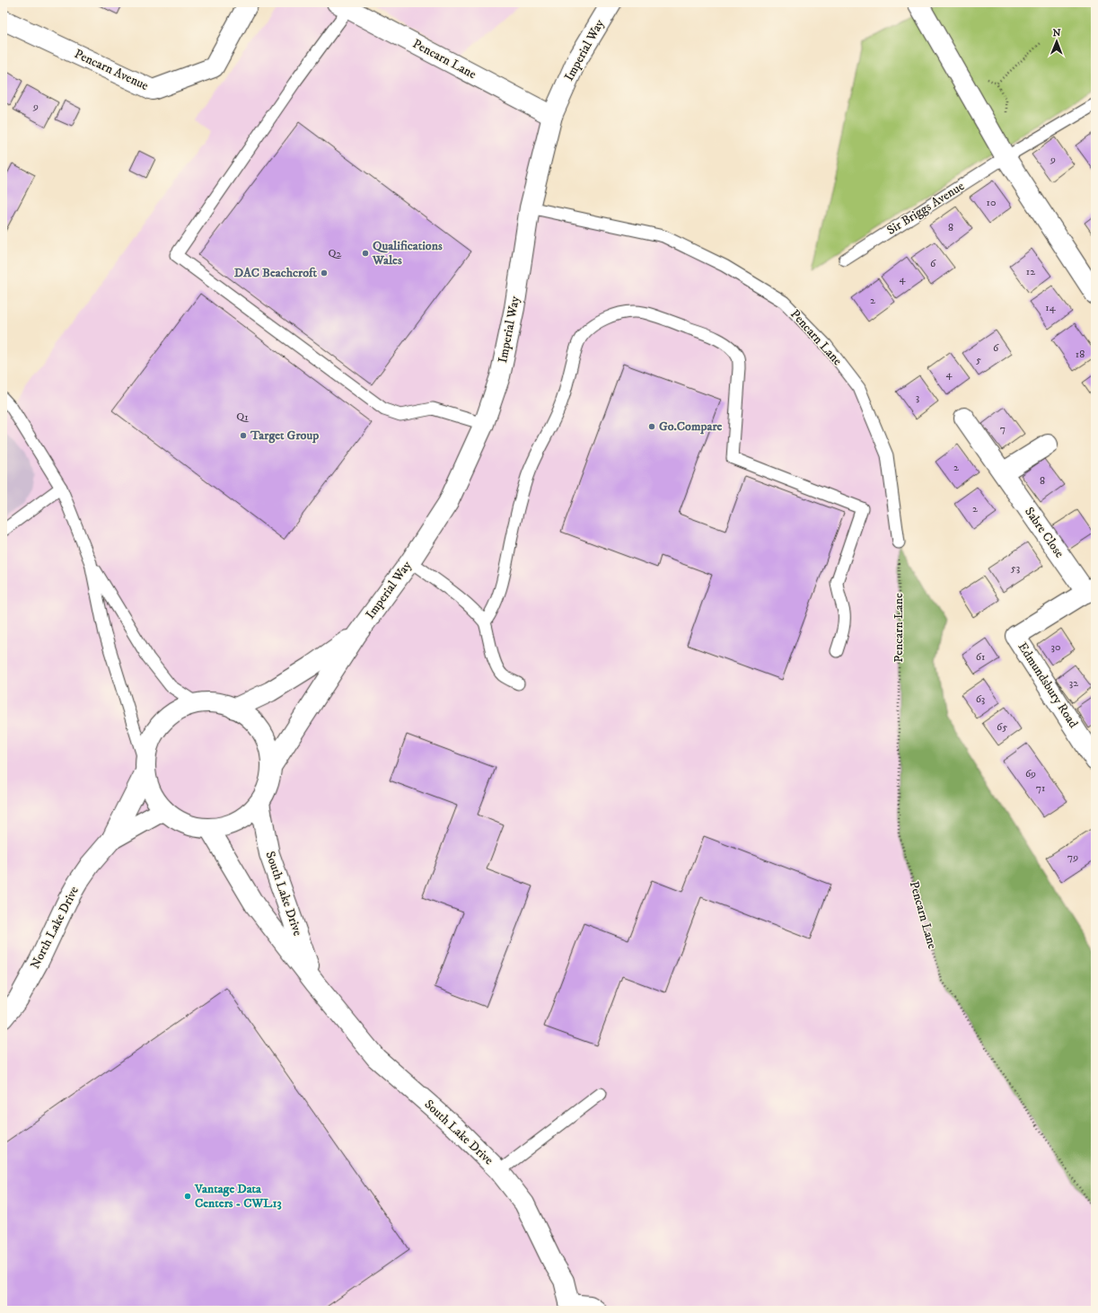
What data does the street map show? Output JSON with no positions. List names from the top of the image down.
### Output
{
  "streets": {
    "street": [
      "Imperial Way",
      "Pencarn Lane",
      "Pencarn Avenue",
      "Sabre Close",
      "Edmundsbury Road",
      "South Lake Drive",
      "North Lake Drive"
    ],
    "lane": ["Sir Briggs Avenue"]
  },
  "crossings": [
    ["Imperial Way", "Pencarn Lane"],
    ["Imperial Way", "South Lake Drive"],
    ["Imperial Way", "North Lake Drive"],
    ["Sabre Close", "Edmundsbury Road"],
    ["South Lake Drive", "North Lake Drive"]
  ],
  "places": [
    "Qualifications Wales",
    "DAC Beachcroft",
    "Go.Compare",
    "Target Group",
    "Vantage Data Centers - CWL13"
  ],
  "house_numbers": [
    "9",
    "9",
    "10",
    "8",
    "Q2",
    "6",
    "12",
    "4",
    "2",
    "14",
    "6",
    "18",
    "5",
    "4",
    "3",
    "Q1",
    "7",
    "2",
    "8",
    "2",
    "53",
    "30",
    "61",
    "32",
    "63",
    "65",
    "69",
    "71",
    "79"
  ],
  "north": "top"
}
